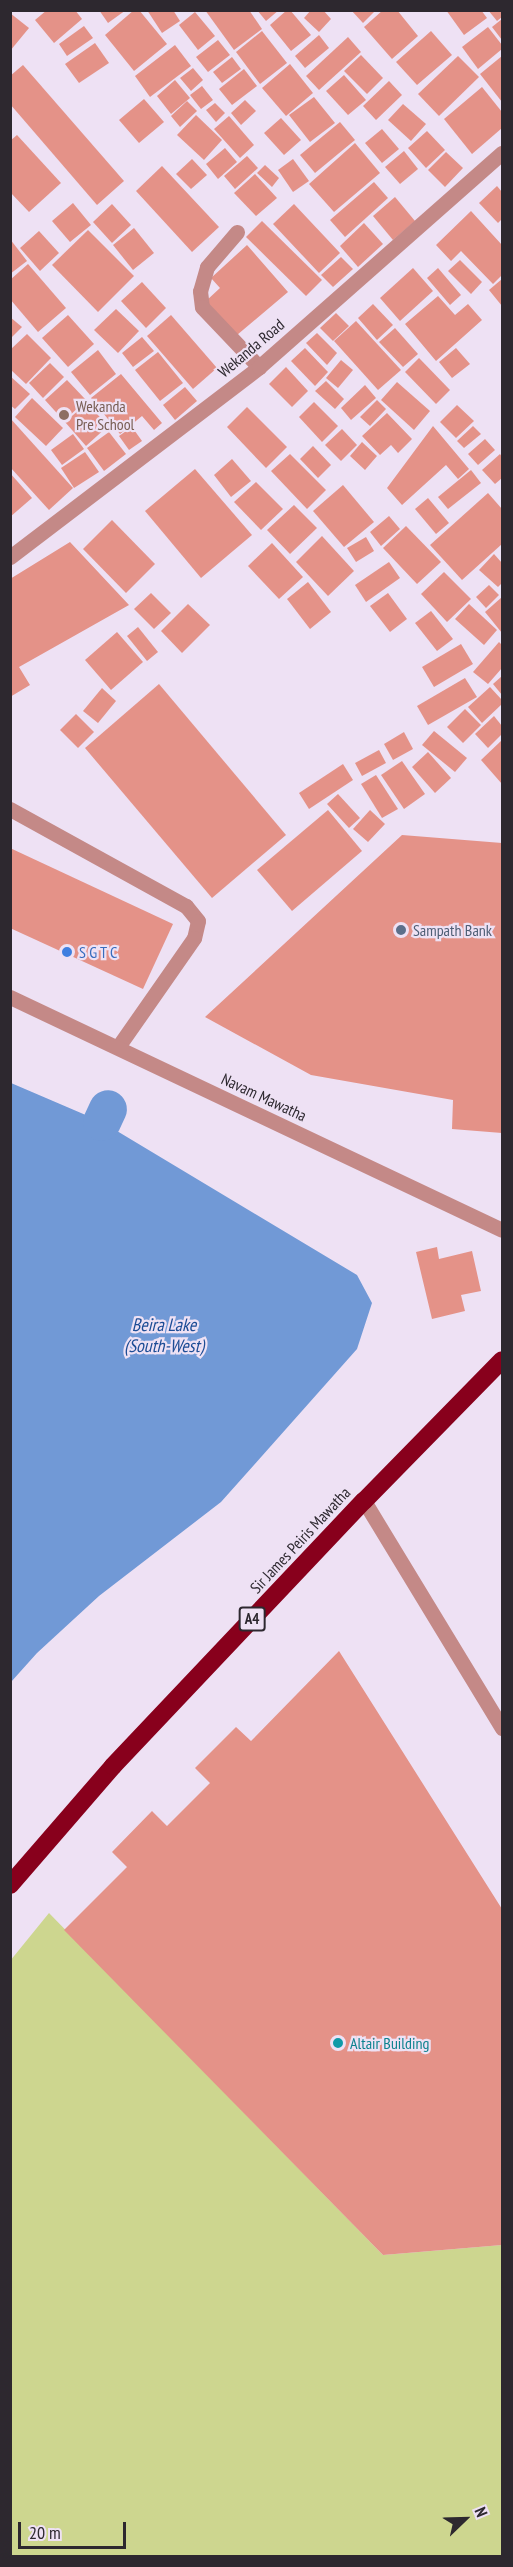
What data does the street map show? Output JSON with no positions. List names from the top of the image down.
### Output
{
  "streets": {
    "highway": ["Sir James Peiris Mawatha", "A4"],
    "street": ["Wekanda Road", "Navam Mawatha"]
  },
  "water": ["Beira Lake (South-West)"],
  "places": [
    "Wekanda Pre School",
    "Sampath Bank",
    "S G T C",
    "Altair Building"
  ],
  "scale_bar": "20 m",
  "north": "top right"
}
